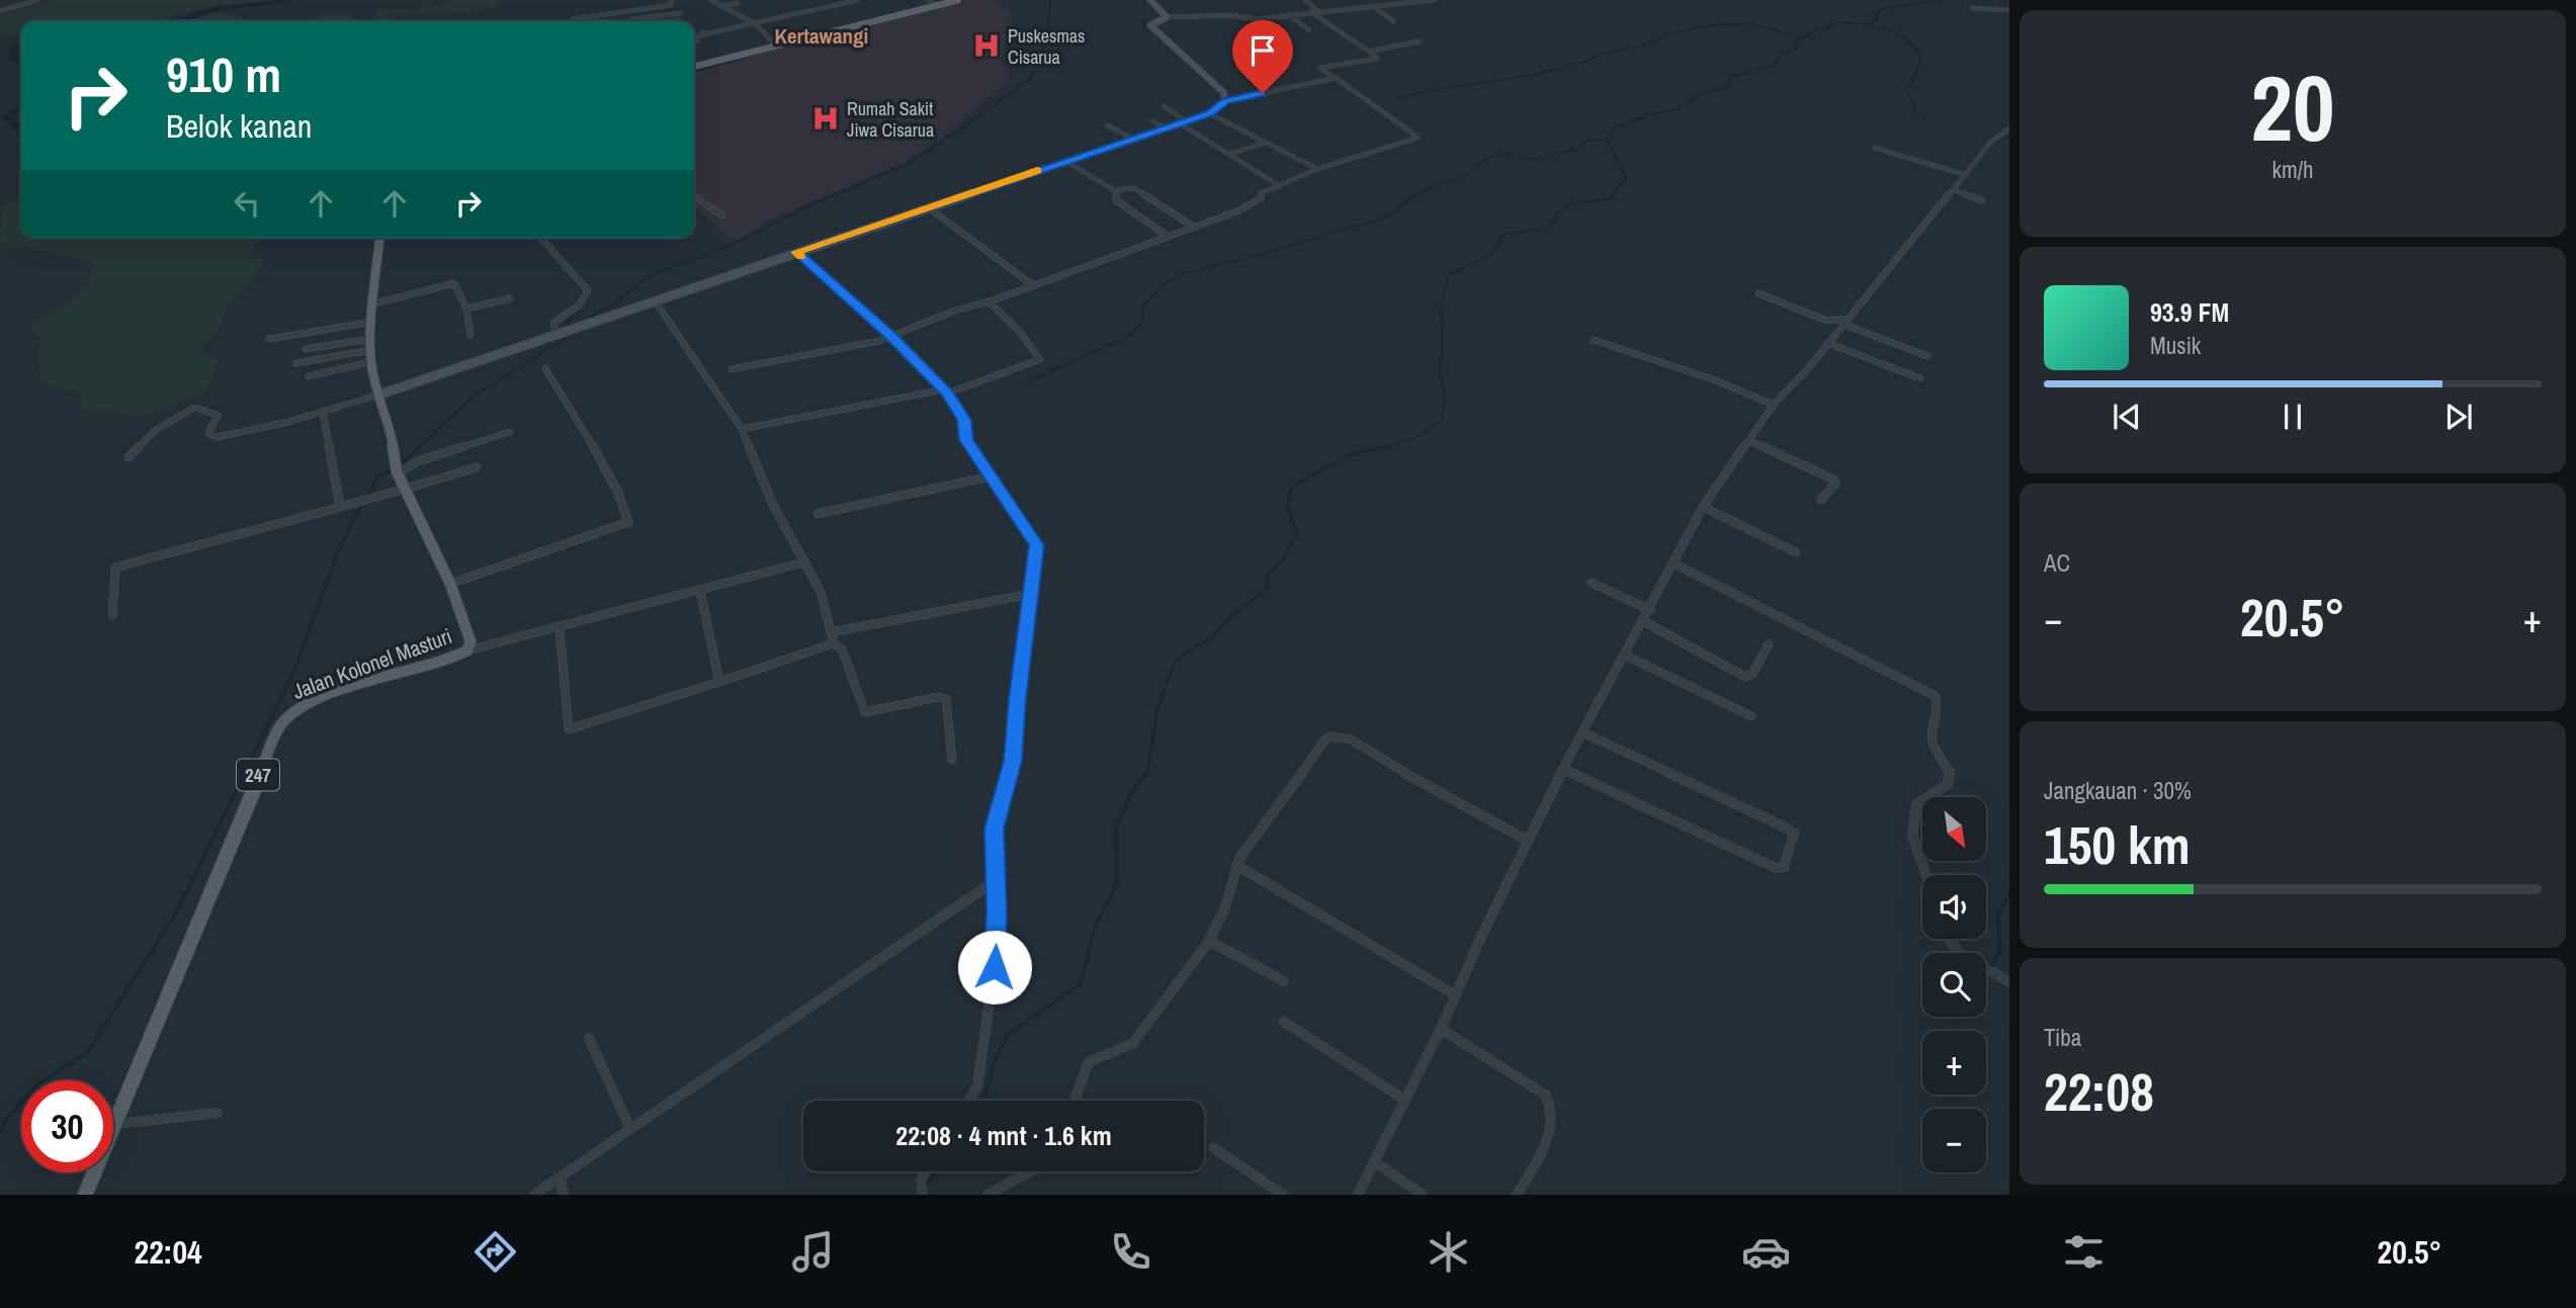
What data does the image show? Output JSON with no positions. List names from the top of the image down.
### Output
{
  "streets": {
    "main road": ["Jalan Kolonel Masturi", "247"]
  },
  "districts": ["Kertawangi"],
  "places": {
    "hospital": ["Puskesmas Cisarua", "Rumah Sakit Jiwa Cisarua"]
  },
  "north": "bottom right",
  "page": {
    "tile": [
      ["20", "km/h"],
      "AC",
      ["Jangkauan · 30%", "150 km"],
      ["Tiba", "22:08"]
    ],
    "turn": ["910 m", "Belok kanan"],
    "song": ["93.9 FM", "Musik"],
    "heat": ["−", "20.5°", "+"],
    "map_buttons": ["+", "−"],
    "limit": "30",
    "trip": "22:08 · 4 mnt · 1.6 km",
    "tabs": ["22:04", "20.5°"]
  }
}
